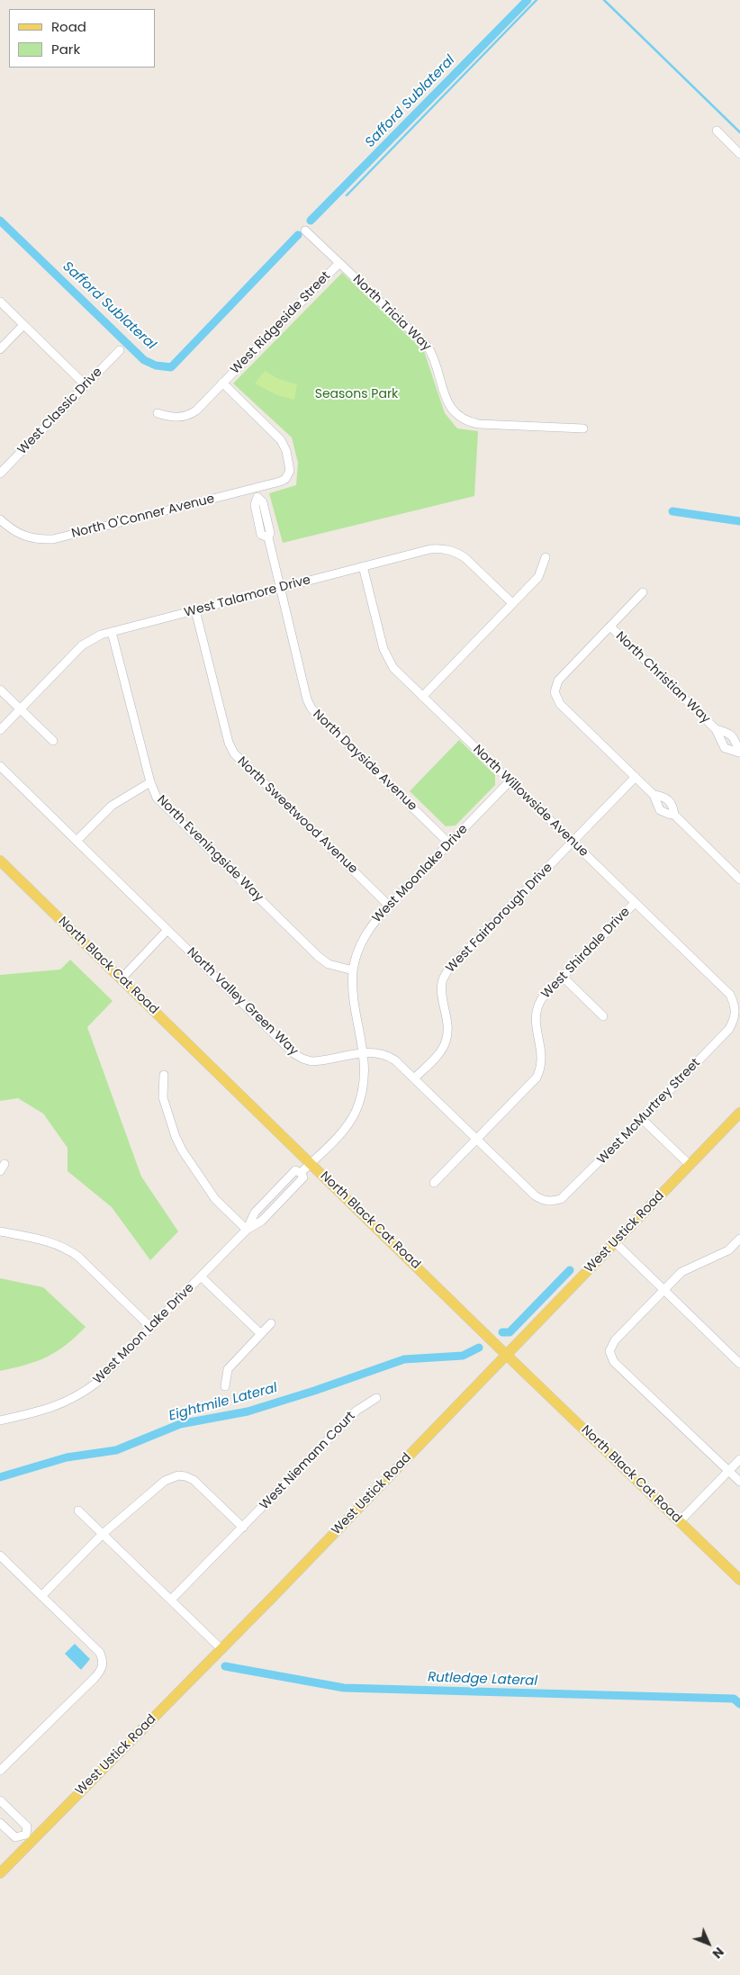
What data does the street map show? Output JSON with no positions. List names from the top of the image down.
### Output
{
  "streets": {
    "main road": ["North Black Cat Road", "West Ustick Road"],
    "street": [
      "North Tricia Way",
      "West Ridgeside Street",
      "West Classic Drive",
      "North O'Conner Avenue",
      "West Talamore Drive",
      "North Christian Way",
      "North Dayside Avenue",
      "North Willowside Avenue",
      "North Sweetwood Avenue",
      "North Eveningside Way",
      "West Moonlake Drive",
      "West Fairborough Drive",
      "West Shirdale Drive",
      "North Valley Green Way",
      "West McMurtrey Street",
      "West Moon Lake Drive",
      "West Niemann Court"
    ]
  },
  "crossings": [
    ["North Tricia Way", "West Ridgeside Street"],
    ["West Ridgeside Street", "North O'Conner Avenue"],
    ["North O'Conner Avenue", "North Dayside Avenue"],
    ["West Talamore Drive", "North Dayside Avenue"],
    ["West Talamore Drive", "North Willowside Avenue"],
    ["West Talamore Drive", "North Sweetwood Avenue"],
    ["West Talamore Drive", "North Eveningside Way"],
    ["North Dayside Avenue", "West Moonlake Drive"],
    ["North Willowside Avenue", "West Moonlake Drive"],
    ["North Willowside Avenue", "West Fairborough Drive"],
    ["North Willowside Avenue", "West Shirdale Drive"],
    ["North Willowside Avenue", "West McMurtrey Street"],
    ["North Sweetwood Avenue", "West Moonlake Drive"],
    ["North Eveningside Way", "West Moonlake Drive"],
    ["West Moonlake Drive", "North Black Cat Road"],
    ["West Moonlake Drive", "North Valley Green Way"],
    ["West Moonlake Drive", "West Moon Lake Drive"],
    ["West Fairborough Drive", "North Valley Green Way"],
    ["West Shirdale Drive", "North Valley Green Way"],
    ["North Black Cat Road", "West Ustick Road"],
    ["North Valley Green Way", "West McMurtrey Street"]
  ],
  "water": ["Safford Sublateral", "Eightmile Lateral", "Rutledge Lateral"],
  "parks": ["Seasons Park"],
  "legend": ["Road", "Park"],
  "north": "bottom right"
}
